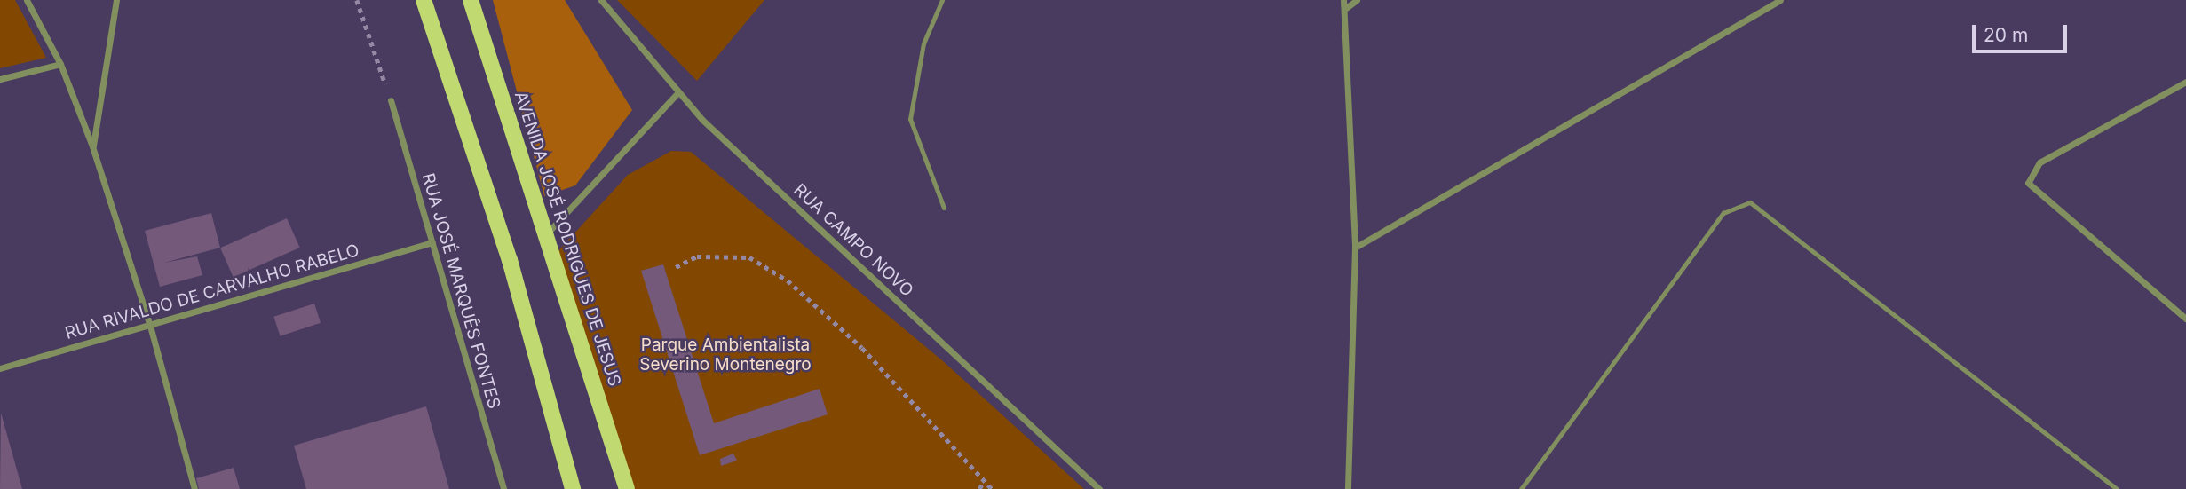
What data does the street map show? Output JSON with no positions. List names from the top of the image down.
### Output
{
  "streets": {
    "main road": ["AVENIDA JOSÉ RODRIGUES DE JESUS"],
    "street": ["RUA CAMPO NOVO", "RUA JOSÉ MARQUÊS FONTES", "RUA RIVALDO DE CARVALHO RABELO"]
  },
  "crossings": [
    ["RUA JOSÉ MARQUÊS FONTES", "RUA RIVALDO DE CARVALHO RABELO"]
  ],
  "parks": ["Parque Ambientalista Severino Montenegro"],
  "scale_bar": "20 m"
}
